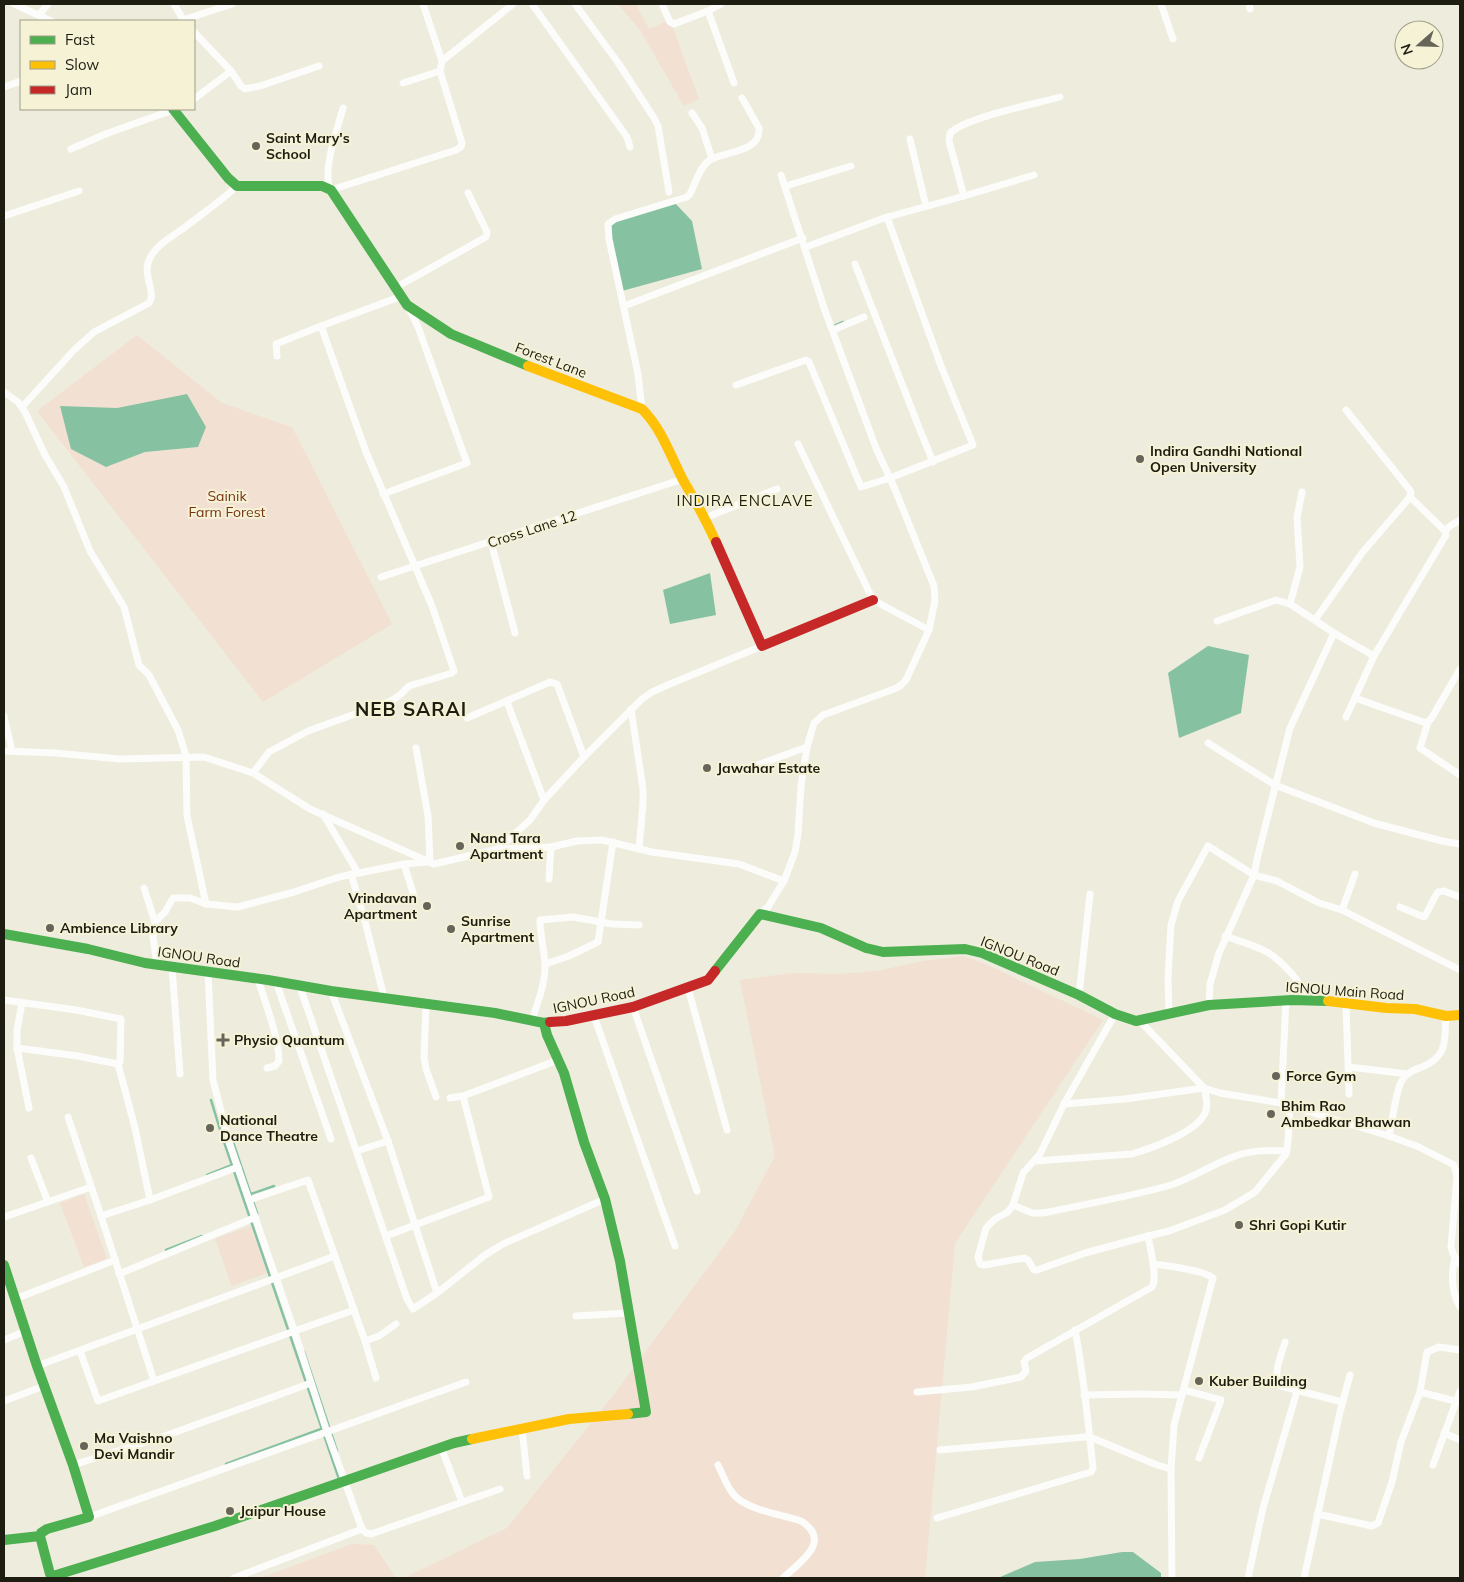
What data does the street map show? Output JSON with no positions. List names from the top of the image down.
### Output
{
  "streets": {
    "street": [
      "Forest Lane",
      "Cross Lane 12",
      "IGNOU Road",
      "IGNOU Main Road"
    ]
  },
  "crossings": [
    ["IGNOU Road", "IGNOU Main Road"]
  ],
  "districts": ["INDIRA ENCLAVE", "NEB SARAI"],
  "parks": ["Sainik Farm Forest"],
  "places": {
    "other": [
      "Saint Mary's School",
      "Indira Gandhi National Open University",
      "Jawahar Estate",
      "Nand Tara Apartment",
      "Vrindavan Apartment",
      "Ambience Library",
      "Sunrise Apartment",
      "Force Gym",
      "Bhim Rao Ambedkar Bhawan",
      "National Dance Theatre",
      "Shri Gopi Kutir",
      "Kuber Building",
      "Ma Vaishno Devi Mandir",
      "Jaipur House"
    ],
    "health": ["Physio Quantum"]
  },
  "legend": ["Fast", "Slow", "Jam"],
  "north": "left"
}
